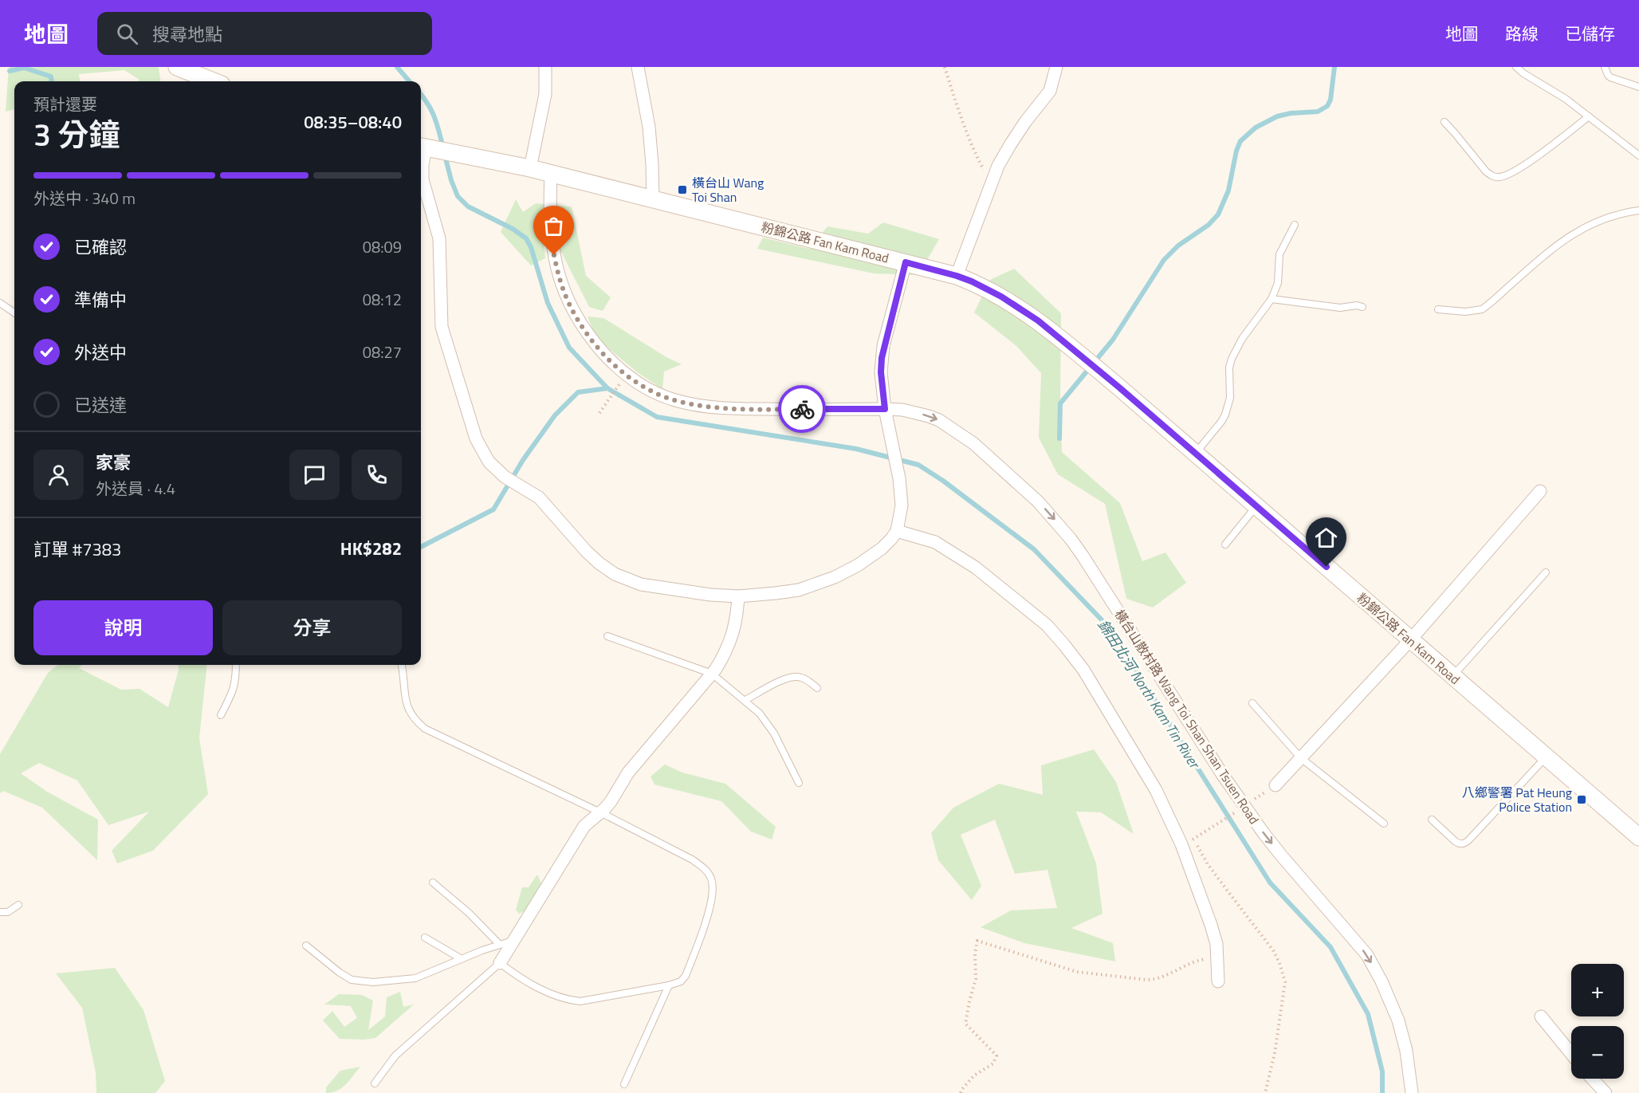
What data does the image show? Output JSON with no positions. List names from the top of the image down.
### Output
{
  "streets": {
    "main road": ["粉錦公路 Fan Kam Road"],
    "street": ["橫台山散村路 Wang Toi Shan Shan Tsuen Road"]
  },
  "crossings": [
    ["粉錦公路 Fan Kam Road", "橫台山散村路 Wang Toi Shan Shan Tsuen Road"]
  ],
  "water": ["錦田北河 North Kam Tin River"],
  "places": {
    "transit": ["橫台山 Wang Toi Shan", "八鄉警署 Pat Heung Police Station"]
  },
  "page": {
    "header": "地圖",
    "search": "搜尋地點",
    "nav": ["地圖", "路線", "已儲存"],
    "heading": ["3 分鐘", "預計還要", "08:35–08:40"],
    "panel": [
      "家豪",
      "外送員 · 4.4",
      "訂單 #7383",
      "HK$282"
    ],
    "bar": "外送中 · 340 m",
    "list": [
      ["已確認", "08:09"],
      ["準備中", "08:12"],
      ["外送中", "08:27"],
      "已送達"
    ],
    "buttons": ["說明", "分享"],
    "map_buttons": ["+", "−"]
  }
}
